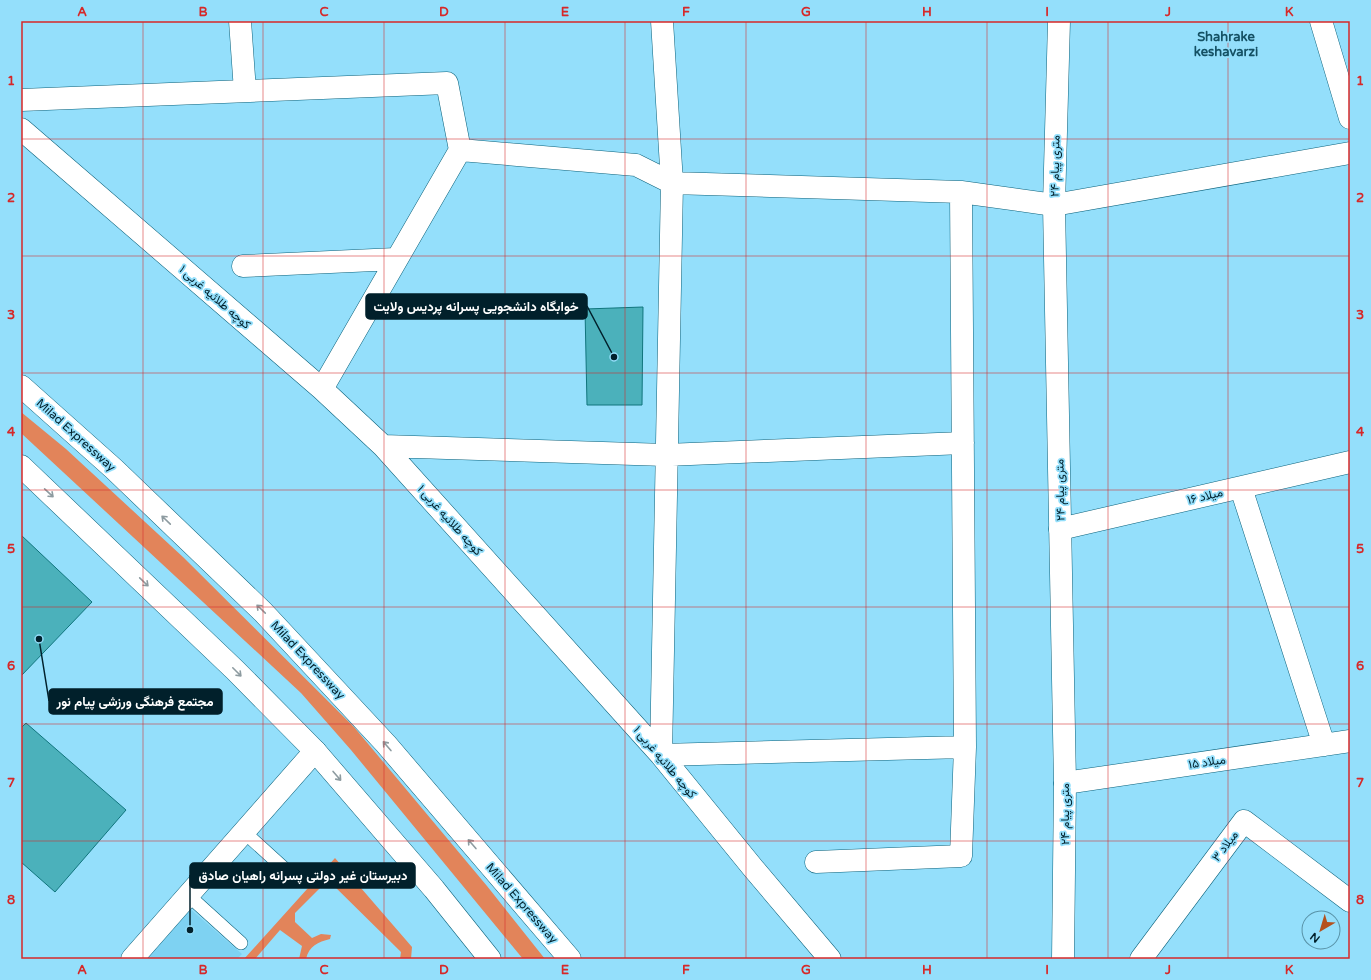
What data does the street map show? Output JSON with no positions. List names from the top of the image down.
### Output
{
  "streets": {
    "main road": [
      "۲۴ متری پیام",
      "کوچه طلائیه غربی ۱",
      "Milad Expressway",
      "میلاد ۱۶",
      "میلاد ۱۵",
      "میلاد ۳"
    ]
  },
  "crossings": [
    ["۲۴ متری پیام", "میلاد ۱۶"],
    ["۲۴ متری پیام", "میلاد ۱۵"]
  ],
  "districts": ["Shahrake keshavarzi"],
  "places": ["خوابگاه دانشجویی پسرانه پردیس ولایت", "مجتمع فرهنگی ورزشی پیام نور", "دبیرستان غیر دولتی پسرانه راهیان صادق"],
  "north": "bottom left",
  "grid": {
    "columns": [
      "A",
      "B",
      "C",
      "D",
      "E",
      "F",
      "G",
      "H",
      "I",
      "J",
      "K"
    ],
    "rows": [
      "1",
      "2",
      "3",
      "4",
      "5",
      "6",
      "7",
      "8"
    ]
  }
}
